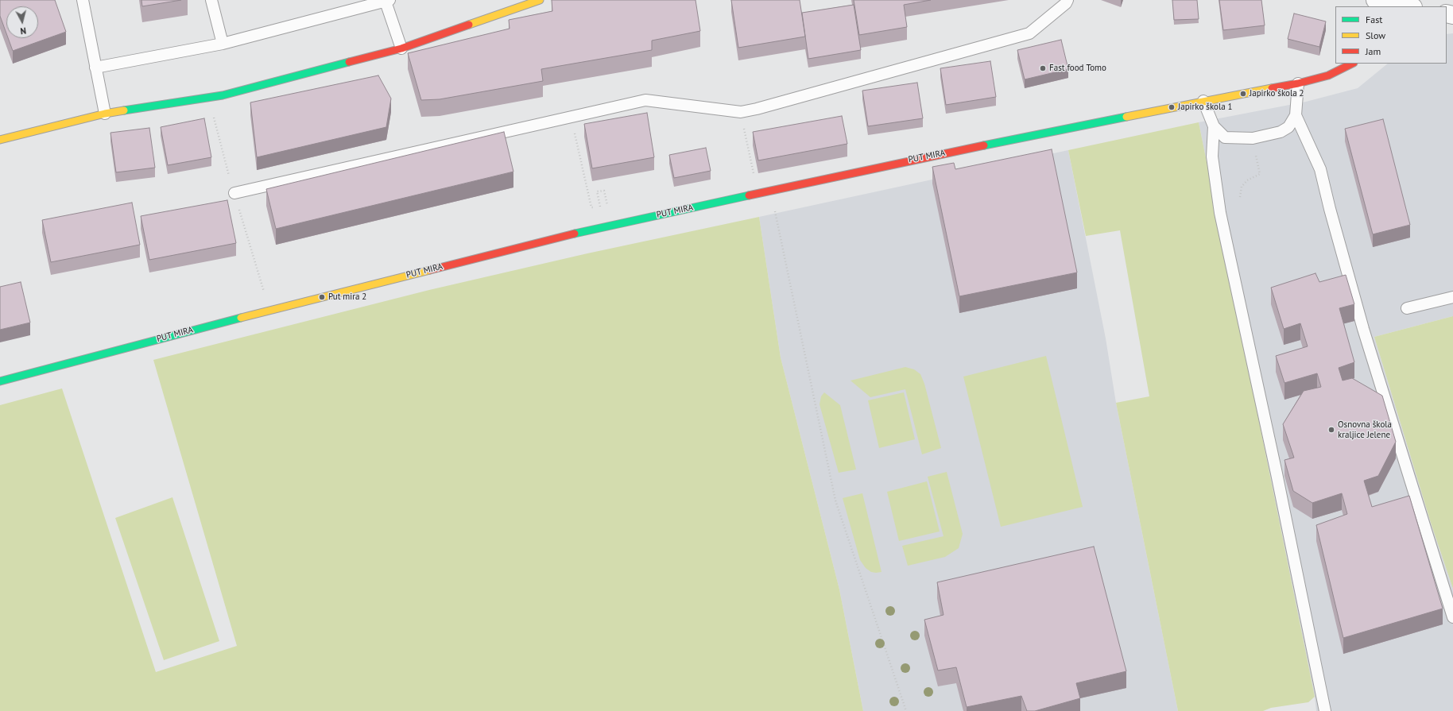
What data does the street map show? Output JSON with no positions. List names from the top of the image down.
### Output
{
  "streets": {
    "street": ["PUT MIRA"]
  },
  "places": [
    "Fast food Tomo",
    "Japirko škola 2",
    "Japirko škola 1",
    "Put mira 2",
    "Osnovna škola kraljice Jelene"
  ],
  "legend": ["Fast", "Slow", "Jam"],
  "north": "bottom"
}
